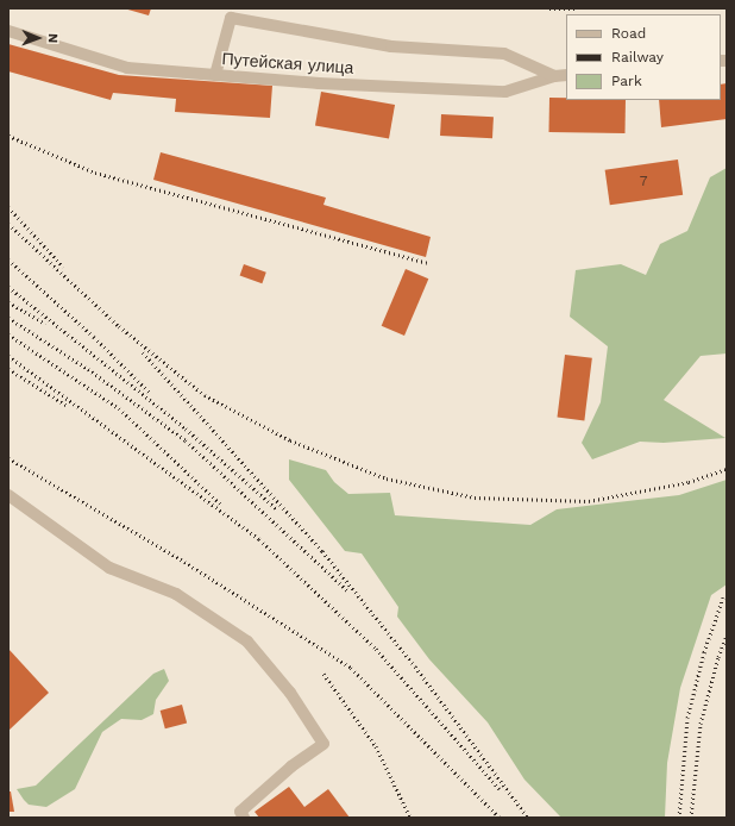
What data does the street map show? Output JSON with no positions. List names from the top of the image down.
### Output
{
  "streets": {
    "street": ["Путейская улица"]
  },
  "house_numbers": ["7"],
  "legend": ["Road", "Railway", "Park"],
  "north": "right"
}
